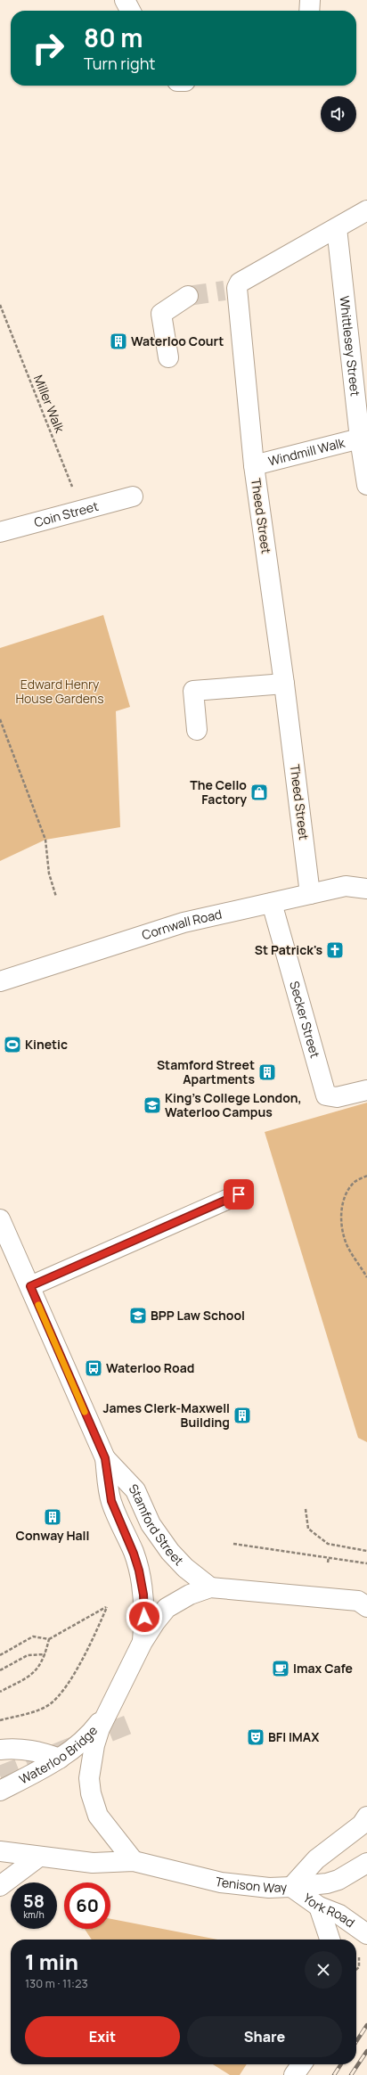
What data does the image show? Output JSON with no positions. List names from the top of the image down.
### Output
{
  "streets": {
    "street": [
      "Whittlesey Street",
      "Windmill Walk",
      "Coin Street",
      "Theed Street",
      "Cornwall Road",
      "Secker Street",
      "Stamford Street",
      "Waterloo Bridge",
      "Tenison Way",
      "York Road"
    ],
    "path": ["Miller Walk"]
  },
  "crossings": [
    ["Whittlesey Street", "Windmill Walk"],
    ["Whittlesey Street", "Theed Street"],
    ["Miller Walk", "Coin Street"],
    ["Windmill Walk", "Theed Street"],
    ["Theed Street", "Cornwall Road"],
    ["Cornwall Road", "Secker Street"],
    ["Tenison Way", "York Road"]
  ],
  "parks": ["Edward Henry House Gardens"],
  "places": {
    "building": [
      "Waterloo Court",
      "Stamford Street Apartments",
      "James Clerk-Maxwell Building",
      "Conway Hall"
    ],
    "shop": ["The Cello Factory"],
    "church": ["St Patrick's"],
    "sports": ["Kinetic"],
    "school or university": ["King's College London, Waterloo Campus", "BPP Law School"],
    "bus stop": ["Waterloo Road"],
    "cafe": ["Imax Cafe"],
    "theatre": ["BFI IMAX"]
  },
  "page": {
    "turn": ["80 m", "Turn right"],
    "speed": "58 km/h",
    "limit": "60",
    "heading": ["1 min", "130 m · 11:23"],
    "buttons": ["Exit", "Share"]
  }
}
